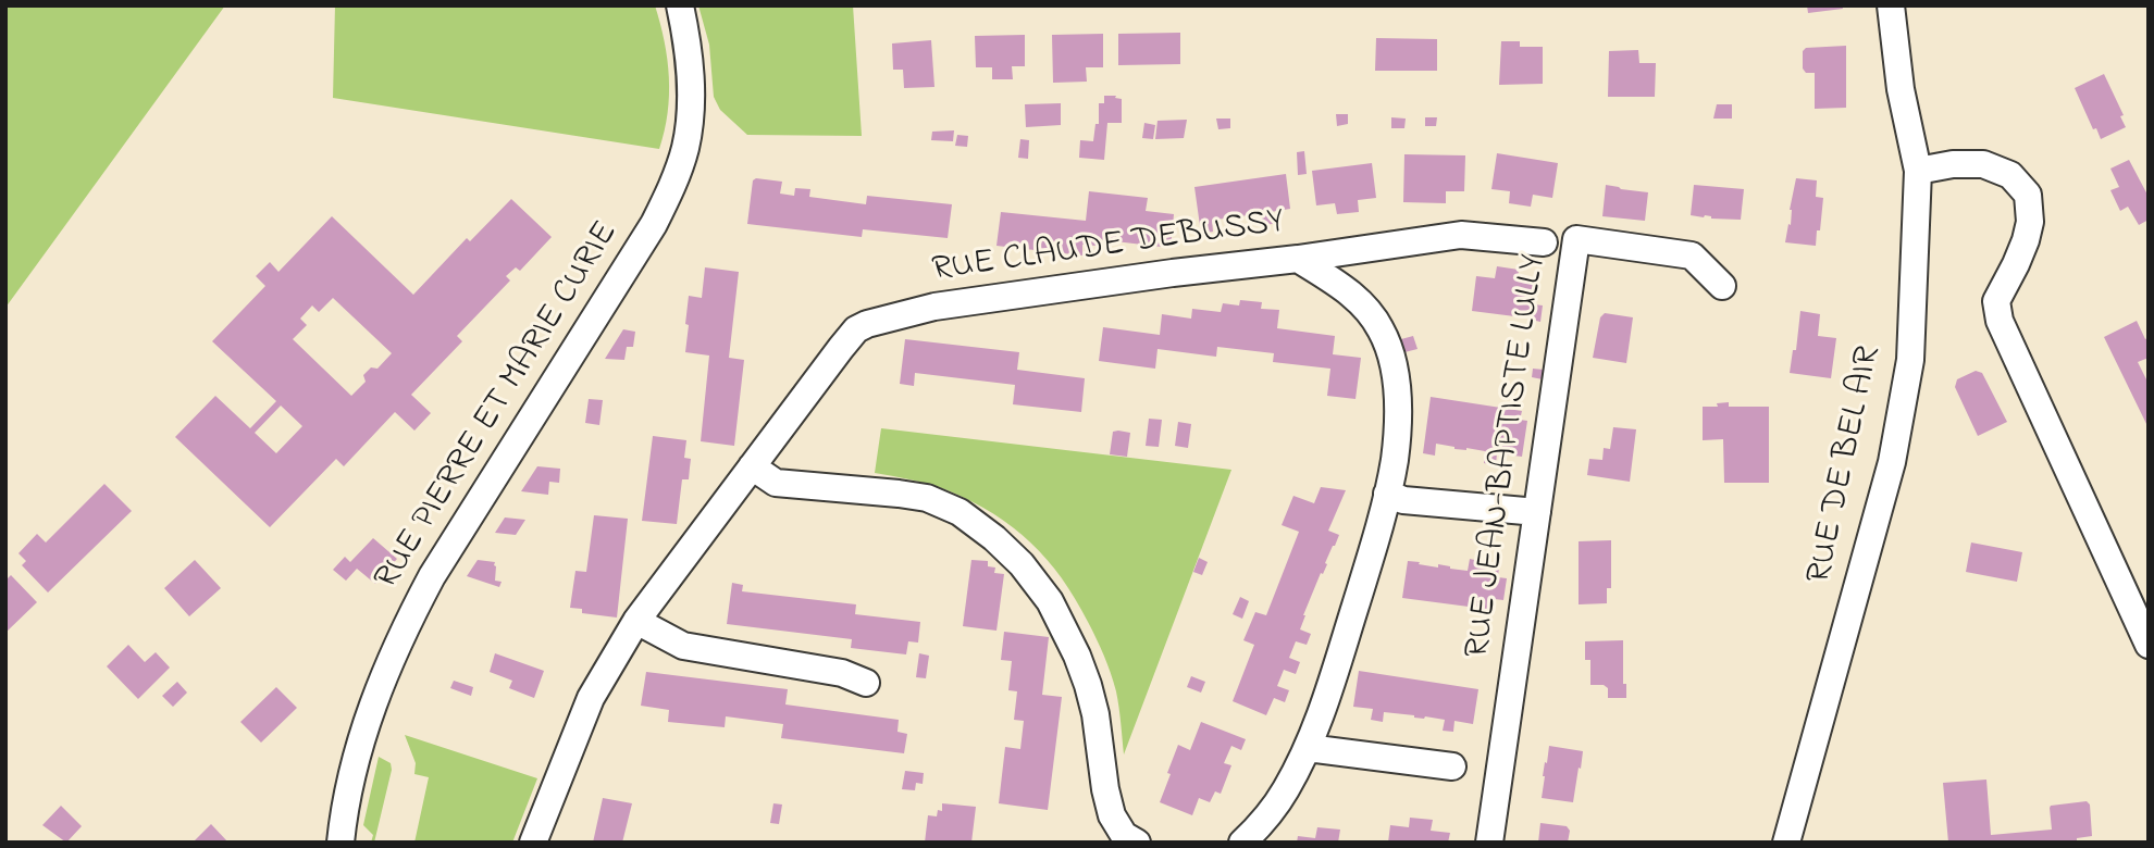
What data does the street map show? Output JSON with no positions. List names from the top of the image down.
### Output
{
  "streets": {
    "street": [
      "RUE CLAUDE DEBUSSY",
      "RUE PIERRE ET MARIE CURIE",
      "RUE JEAN-BAPTISTE LULLY",
      "RUE DE BEL AIR"
    ]
  }
}
